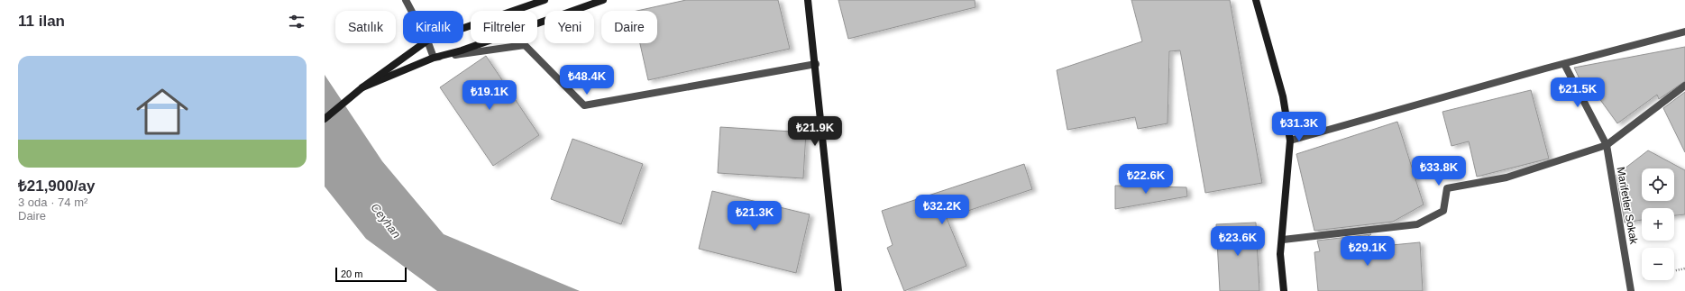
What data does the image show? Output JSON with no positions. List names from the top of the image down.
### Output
{
  "streets": {
    "street": ["Marifetler Sokak"]
  },
  "water": ["Ceyhan"],
  "scale_bar": "20 m",
  "page": {
    "heading": "11 ilan",
    "chip": [
      "Satılık",
      "Kiralık",
      "Filtreler",
      "Yeni",
      "Daire"
    ],
    "list": [
      {
        "name": "₺21,900/ay",
        "note": "3 oda · 74 m² · Daire"
      }
    ],
    "price": [
      "₺48.4K",
      "₺21.5K",
      "₺19.1K",
      "₺31.3K",
      "₺21.9K",
      "₺33.8K",
      "₺22.6K",
      "₺32.2K",
      "₺21.3K",
      "₺23.6K",
      "₺29.1K"
    ],
    "map_buttons": ["+", "−"],
    "scale": "20 m"
  }
}
